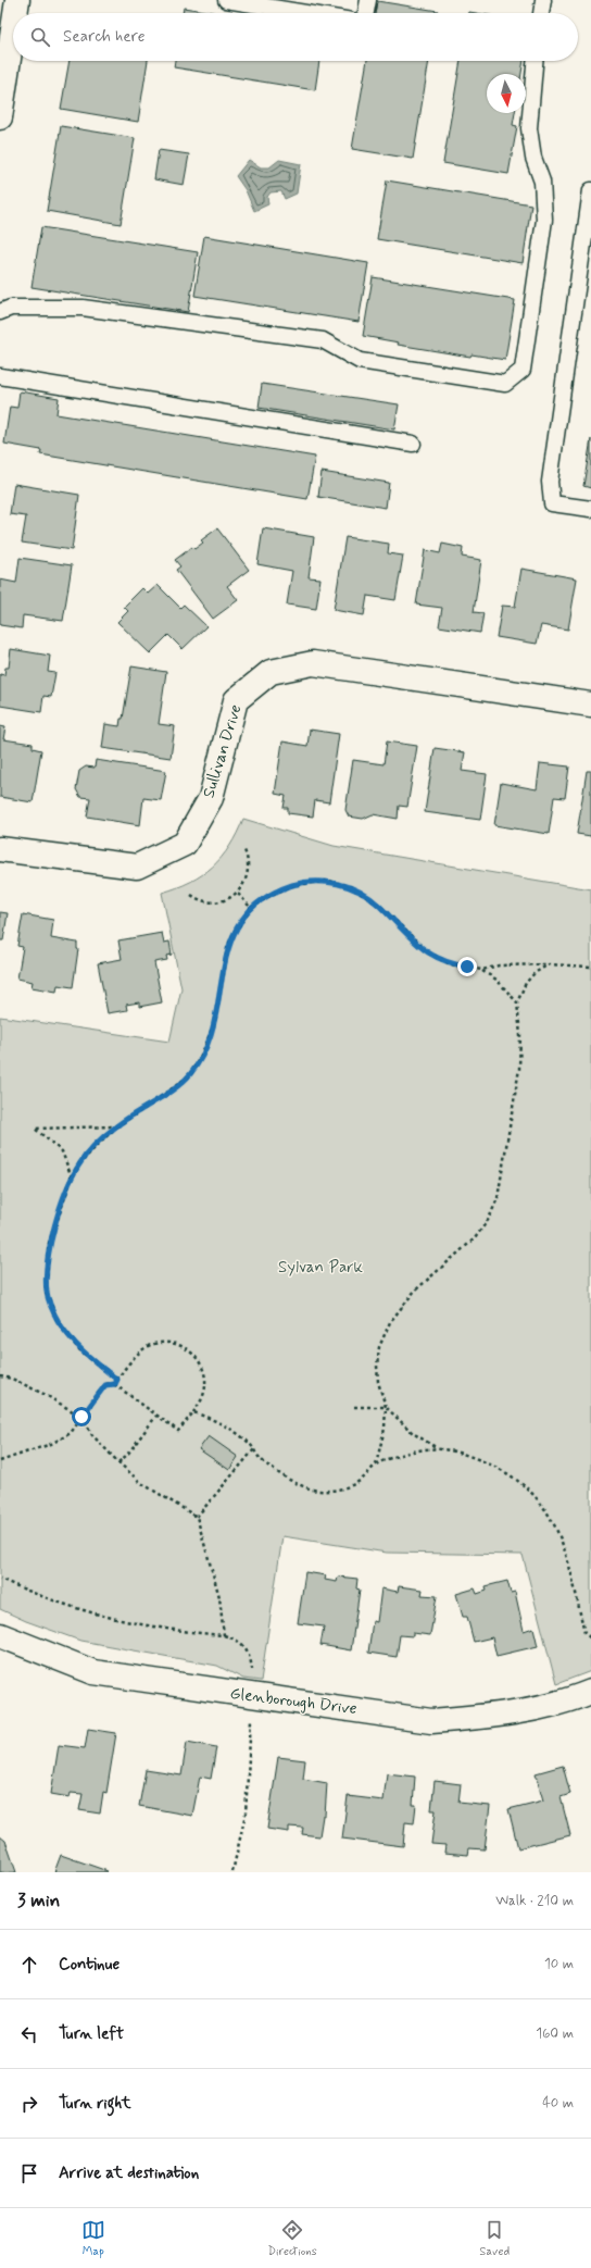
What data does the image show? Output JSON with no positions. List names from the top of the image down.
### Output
{
  "streets": {
    "street": ["Sullivan Drive", "Glenborough Drive"]
  },
  "parks": ["Sylvan Park"],
  "north": "bottom",
  "page": {
    "search": "Search here",
    "heading": ["3 min", "Walk · 210 m"],
    "list": [
      ["Continue", "10 m"],
      ["Turn left", "160 m"],
      ["Turn right", "40 m"],
      "Arrive at destination"
    ],
    "nav": ["Map", "Directions", "Saved"]
  }
}
